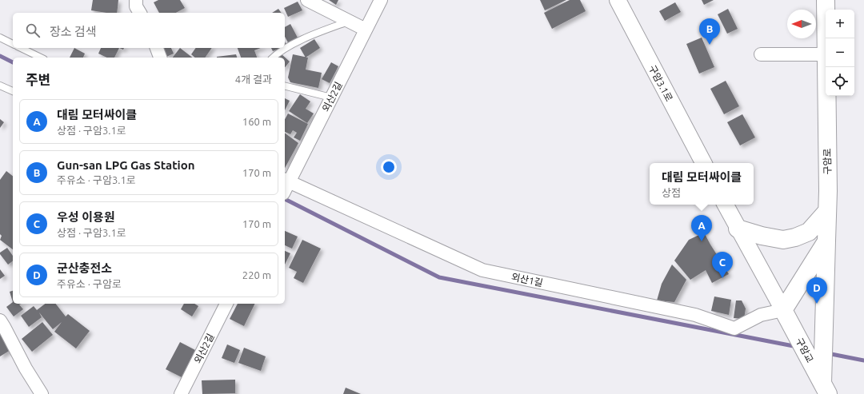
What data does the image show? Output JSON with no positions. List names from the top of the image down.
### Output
{
  "streets": {
    "main road": ["구암로", "구암교"],
    "street": ["구암3.1로", "외산2길", "외산1길"]
  },
  "crossings": [
    ["외산2길", "외산1길"],
    ["구암로", "구암교"],
    ["외산1길", "구암교"]
  ],
  "north": "left",
  "page": {
    "map_buttons": ["+", "−"],
    "search": "장소 검색",
    "pins": [
      "B",
      "A",
      "C",
      "D"
    ],
    "heading": ["주변", "4개 결과"],
    "list": [
      {
        "mark": "A",
        "name": "대림 모터싸이클",
        "note": "상점 · 구암3.1로",
        "value": "160 m"
      },
      {
        "mark": "B",
        "name": "Gun-san LPG Gas Station",
        "note": "주유소 · 구암3.1로",
        "value": "170 m"
      },
      {
        "mark": "C",
        "name": "우성 이용원",
        "note": "상점 · 구암3.1로",
        "value": "170 m"
      },
      {
        "mark": "D",
        "name": "군산충전소",
        "note": "주유소 · 구암로",
        "value": "220 m"
      }
    ],
    "popup": ["대림 모터싸이클", "상점"]
  }
}
